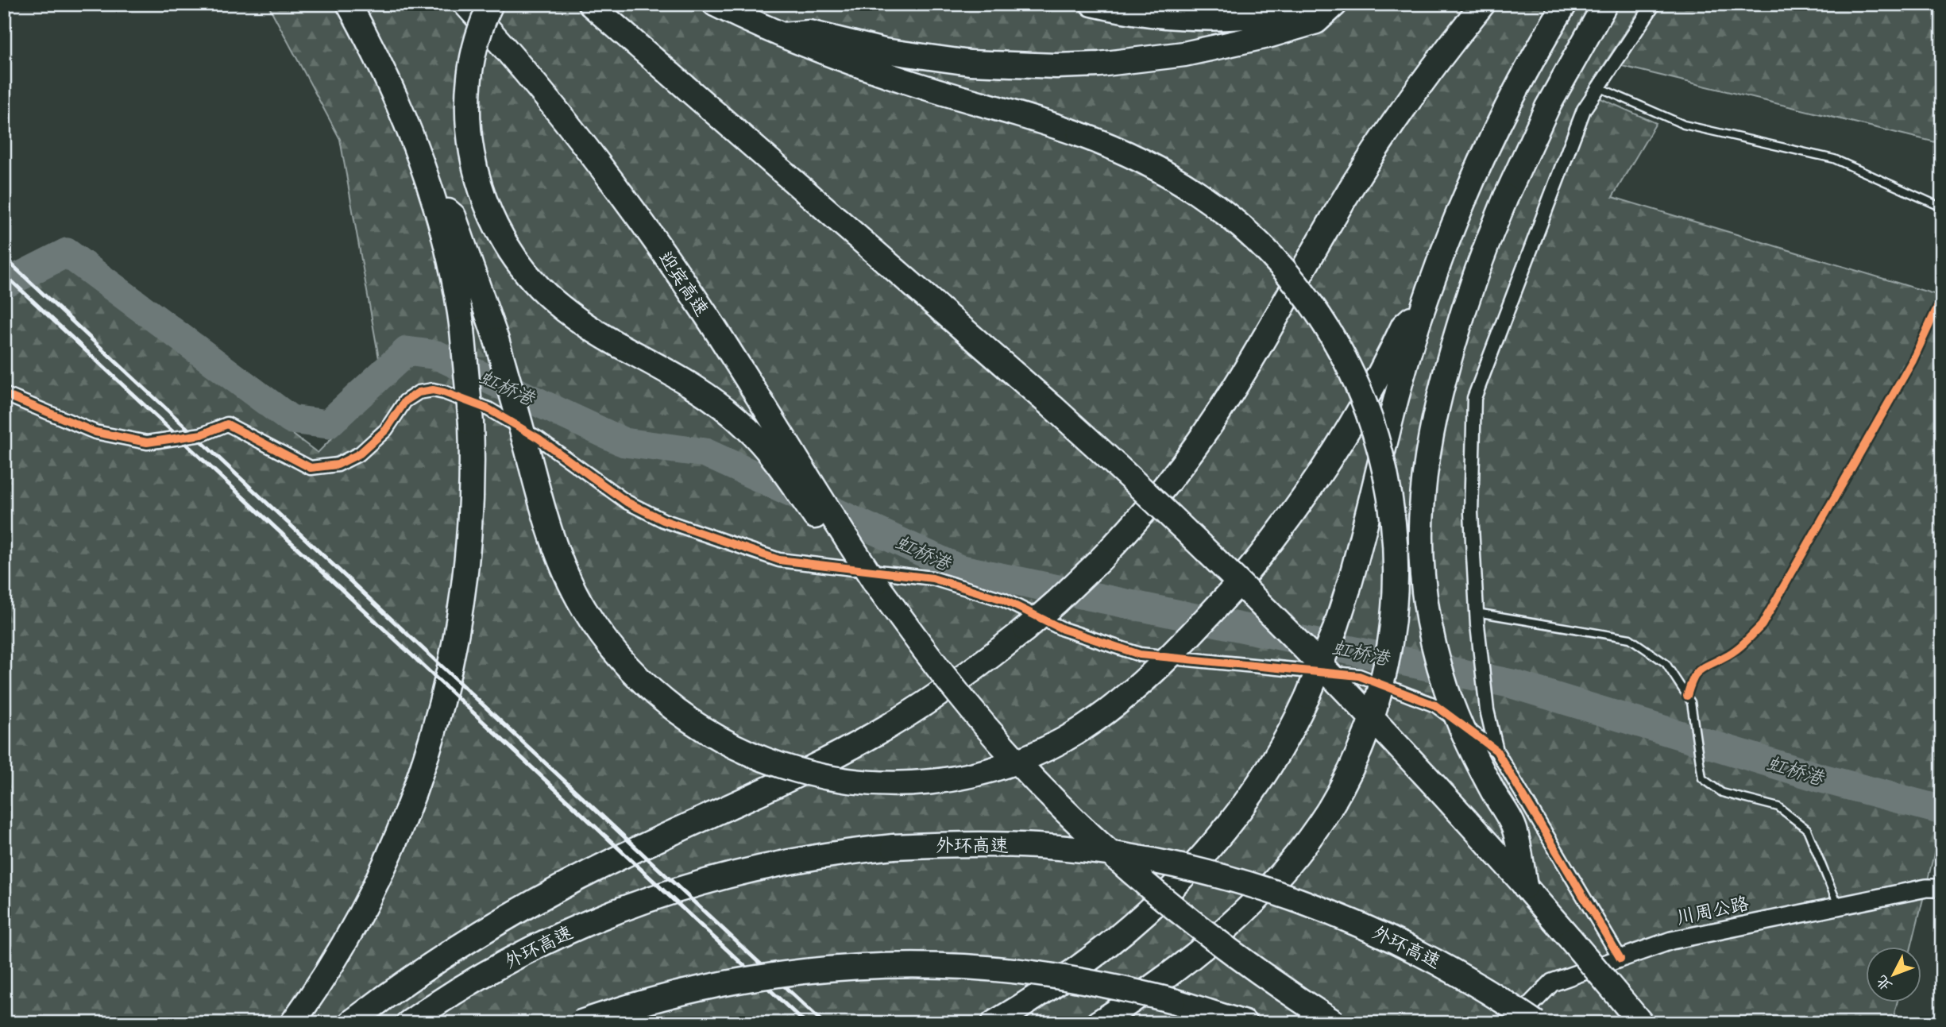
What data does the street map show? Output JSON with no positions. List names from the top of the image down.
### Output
{
  "streets": {
    "highway": ["迎宾高速", "外环高速"],
    "street": ["川周公路"]
  },
  "water": ["虹桥港"],
  "north": "bottom left"
}
